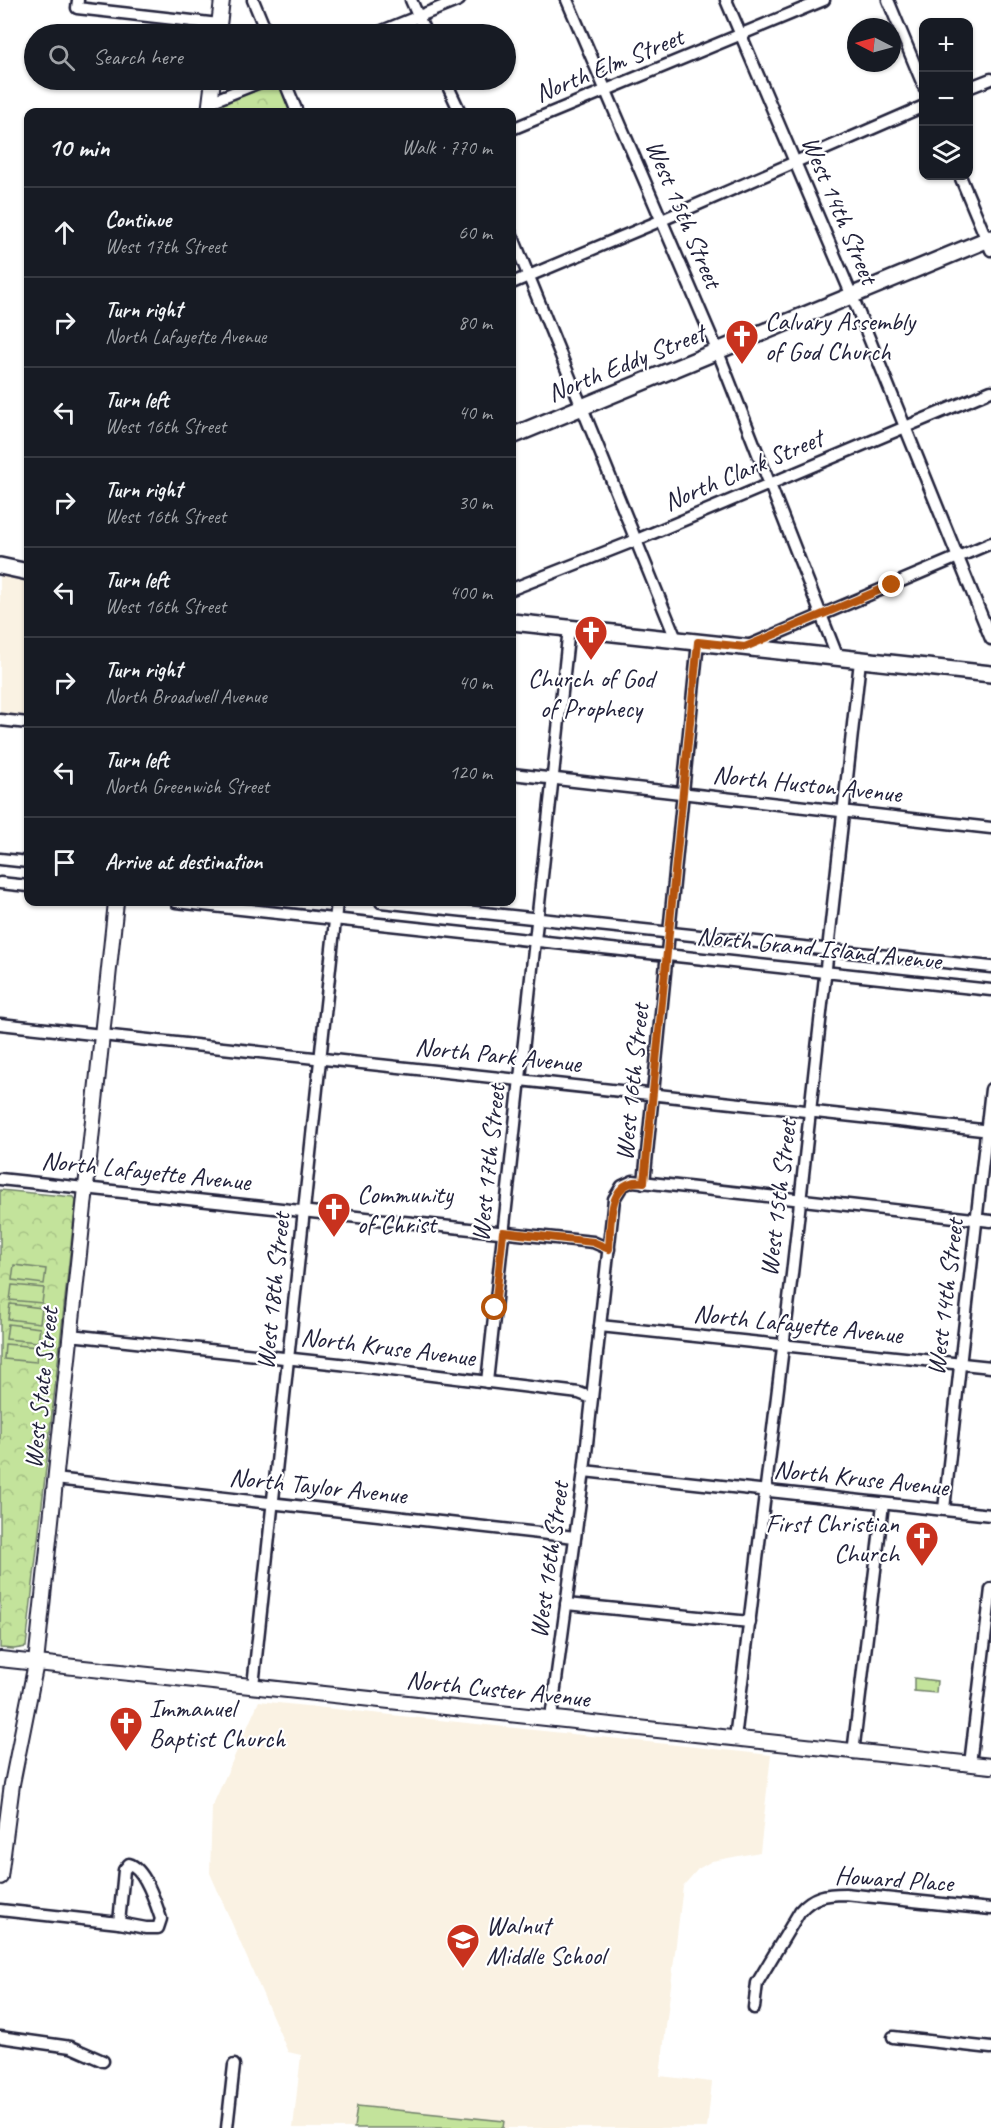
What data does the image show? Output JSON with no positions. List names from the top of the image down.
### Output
{
  "streets": {
    "main road": ["North Eddy Street"],
    "street": [
      "North Elm Street",
      "West 14th Street",
      "West 15th Street",
      "North Clark Street",
      "North Huston Avenue",
      "North Grand Island Avenue",
      "North Park Avenue",
      "West 16th Street",
      "West 17th Street",
      "North Lafayette Avenue",
      "West 18th Street",
      "North Kruse Avenue",
      "West State Street",
      "North Taylor Avenue",
      "North Custer Avenue",
      "Howard Place"
    ]
  },
  "crossings": [
    ["North Elm Street", "West 14th Street"],
    ["North Elm Street", "West 15th Street"],
    ["West 14th Street", "North Eddy Street"],
    ["West 14th Street", "North Clark Street"],
    ["West 14th Street", "North Park Avenue"],
    ["West 14th Street", "North Lafayette Avenue"],
    ["West 14th Street", "North Kruse Avenue"],
    ["West 15th Street", "North Eddy Street"],
    ["West 15th Street", "North Clark Street"],
    ["West 15th Street", "North Huston Avenue"],
    ["West 15th Street", "North Grand Island Avenue"],
    ["West 15th Street", "North Park Avenue"],
    ["West 15th Street", "North Lafayette Avenue"],
    ["West 15th Street", "North Kruse Avenue"],
    ["West 15th Street", "North Custer Avenue"],
    ["North Huston Avenue", "West 16th Street"],
    ["North Huston Avenue", "West 17th Street"],
    ["North Grand Island Avenue", "West 16th Street"],
    ["North Grand Island Avenue", "West 17th Street"],
    ["North Grand Island Avenue", "West 18th Street"],
    ["North Park Avenue", "West 16th Street"],
    ["North Park Avenue", "West 17th Street"],
    ["North Park Avenue", "West 18th Street"],
    ["North Park Avenue", "West State Street"],
    ["West 16th Street", "North Lafayette Avenue"],
    ["West 16th Street", "North Kruse Avenue"],
    ["West 16th Street", "North Taylor Avenue"],
    ["West 16th Street", "North Custer Avenue"],
    ["West 17th Street", "North Lafayette Avenue"],
    ["West 17th Street", "North Kruse Avenue"],
    ["North Lafayette Avenue", "West 18th Street"],
    ["North Lafayette Avenue", "West State Street"],
    ["West 18th Street", "North Kruse Avenue"],
    ["West 18th Street", "North Taylor Avenue"],
    ["West 18th Street", "North Custer Avenue"],
    ["North Kruse Avenue", "West State Street"],
    ["West State Street", "North Taylor Avenue"],
    ["West State Street", "North Custer Avenue"]
  ],
  "places": {
    "church": [
      "Calvary Assembly of God Church",
      "Church of God of Prophecy",
      "Community of Christ",
      "First Christian Church",
      "Immanuel Baptist Church"
    ],
    "school or university": ["Walnut Middle School"]
  },
  "north": "left",
  "page": {
    "map_buttons": ["+", "−"],
    "search": "Search here",
    "heading": ["10 min", "Walk · 770 m"],
    "list": [
      ["Continue", "West 17th Street", "60 m"],
      ["Turn right", "North Lafayette Avenue", "80 m"],
      ["Turn left", "West 16th Street", "40 m"],
      ["Turn right", "West 16th Street", "30 m"],
      ["Turn left", "West 16th Street", "400 m"],
      ["Turn right", "North Broadwell Avenue", "40 m"],
      ["Turn left", "North Greenwich Street", "120 m"],
      "Arrive at destination"
    ]
  }
}
